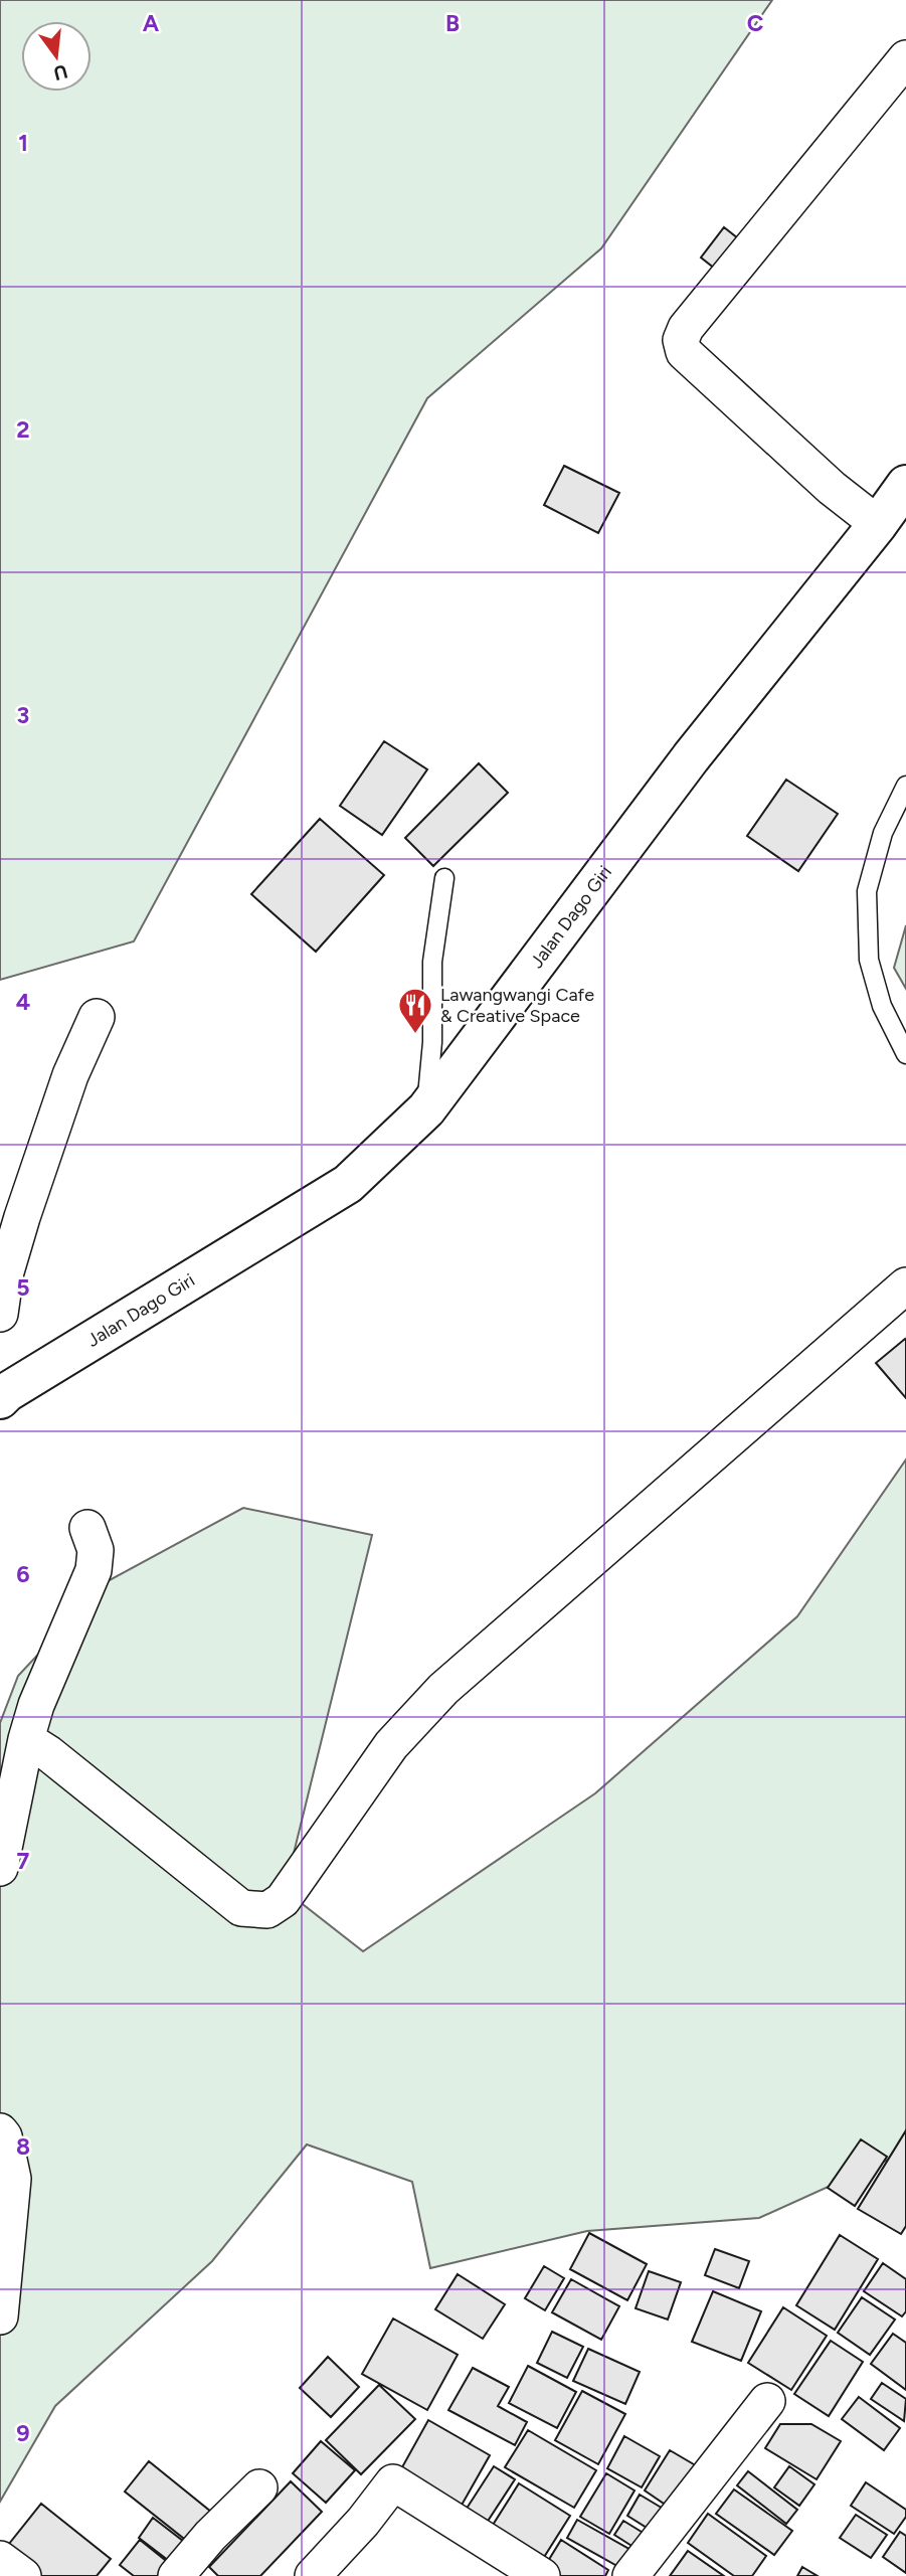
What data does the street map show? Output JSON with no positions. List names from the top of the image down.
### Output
{
  "streets": {
    "main road": ["Jalan Dago Giri"]
  },
  "places": {
    "restaurant": ["Lawangwangi Cafe & Creative Space"]
  },
  "north": "bottom",
  "grid": {
    "columns": ["A", "B", "C"],
    "rows": [
      "1",
      "2",
      "3",
      "4",
      "5",
      "6",
      "7",
      "8",
      "9"
    ]
  }
}
